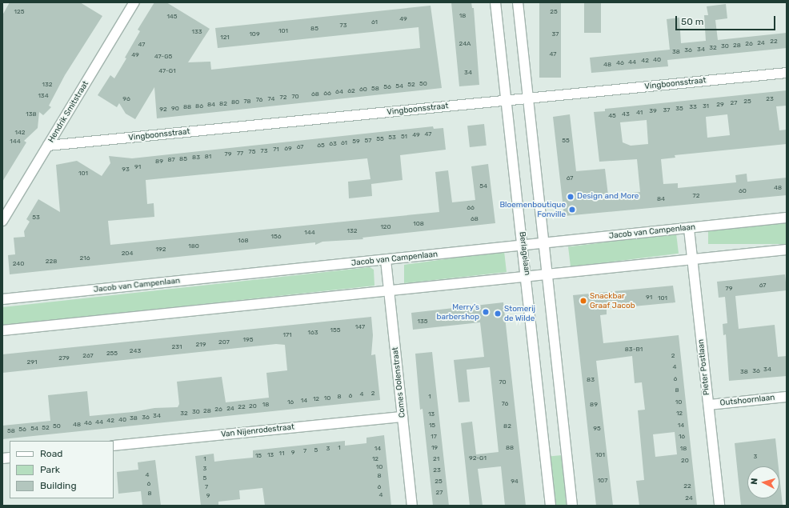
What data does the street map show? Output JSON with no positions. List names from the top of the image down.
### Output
{
  "streets": {
    "street": [
      "Vingboonsstraat",
      "Hendrik Smitstraat",
      "Jacob van Campenlaan",
      "Berlagelaan",
      "Pieter Postlaan",
      "Comes Oolenstraat",
      "Outshoornlaan",
      "Van Nijenrodestraat"
    ]
  },
  "crossings": [
    ["Vingboonsstraat", "Hendrik Smitstraat"],
    ["Vingboonsstraat", "Berlagelaan"],
    ["Jacob van Campenlaan", "Berlagelaan"],
    ["Jacob van Campenlaan", "Pieter Postlaan"],
    ["Jacob van Campenlaan", "Comes Oolenstraat"],
    ["Pieter Postlaan", "Outshoornlaan"],
    ["Comes Oolenstraat", "Van Nijenrodestraat"]
  ],
  "places": [
    "Design and More",
    "Bloemenboutique Fonville",
    "Snackbar Graaf Jacob",
    "Merry's barbershop",
    "Stomerij de Wilde"
  ],
  "house_numbers": [
    "125",
    "25",
    "18",
    "145",
    "49",
    "61",
    "73",
    "85",
    "101",
    "133",
    "109",
    "37",
    "121",
    "22",
    "24",
    "24A",
    "26",
    "47",
    "28",
    "30",
    "32",
    "34",
    "36",
    "38",
    "47",
    "49",
    "47-G5",
    "40",
    "42",
    "44",
    "46",
    "48",
    "47-G1",
    "34",
    "50",
    "132",
    "52",
    "54",
    "56",
    "58",
    "60",
    "62",
    "64",
    "66",
    "68",
    "134",
    "70",
    "72",
    "96",
    "74",
    "23",
    "76",
    "78",
    "25",
    "80",
    "27",
    "82",
    "84",
    "29",
    "86",
    "31",
    "88",
    "33",
    "90",
    "35",
    "92",
    "37",
    "39",
    "41",
    "138",
    "43",
    "45",
    "142",
    "47",
    "49",
    "51",
    "53",
    "55",
    "57",
    "55",
    "144",
    "59",
    "61",
    "63",
    "65",
    "67",
    "69",
    "71",
    "73",
    "75",
    "77",
    "79",
    "81",
    "83",
    "85",
    "87",
    "89",
    "91",
    "93",
    "101",
    "67",
    "54",
    "48",
    "60",
    "72",
    "84",
    "66",
    "53",
    "68",
    "108",
    "120",
    "132",
    "144",
    "156",
    "168",
    "180",
    "192",
    "204",
    "216",
    "228",
    "240",
    "67",
    "79",
    "91",
    "101",
    "135",
    "147",
    "155",
    "163",
    "171",
    "195",
    "207",
    "219",
    "231",
    "83-B1",
    "243",
    "255",
    "267",
    "2",
    "279",
    "291",
    "4",
    "34",
    "36",
    "38",
    "6",
    "83",
    "70",
    "8",
    "2",
    "4",
    "6",
    "8",
    "1",
    "10",
    "12",
    "14",
    "16",
    "10",
    "76",
    "18",
    "89",
    "20",
    "22",
    "24",
    "26",
    "28",
    "30",
    "32",
    "12",
    "13",
    "34",
    "36",
    "38",
    "40",
    "42",
    "44",
    "46",
    "48",
    "15",
    "14",
    "50",
    "82",
    "52",
    "54",
    "95",
    "56",
    "58",
    "17",
    "16",
    "1",
    "19",
    "88",
    "3",
    "14",
    "18",
    "5",
    "7",
    "9",
    "11",
    "13",
    "101",
    "15",
    "3",
    "92-G1",
    "1",
    "12",
    "21",
    "20",
    "10",
    "3",
    "23",
    "4",
    "8",
    "5",
    "107",
    "25",
    "94",
    "6",
    "22",
    "7",
    "6",
    "27",
    "8",
    "4",
    "9",
    "24"
  ],
  "legend": ["Road", "Park", "Building"],
  "scale_bar": "50 m",
  "north": "left"
}
